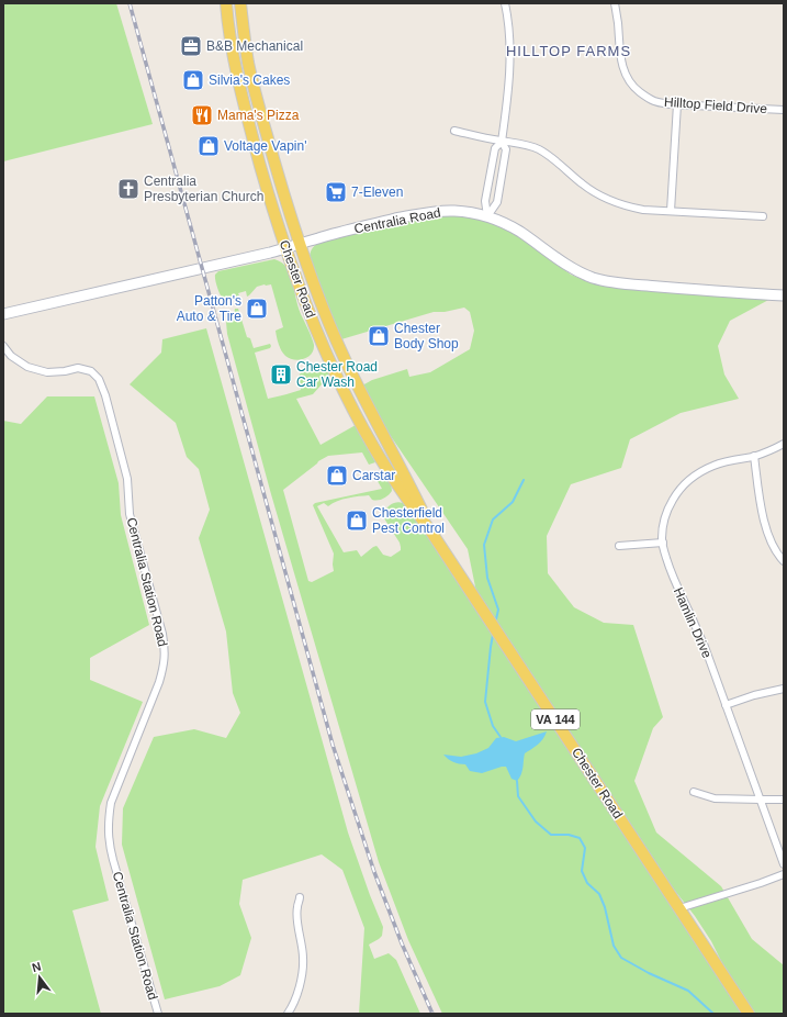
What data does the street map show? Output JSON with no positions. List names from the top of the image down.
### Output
{
  "streets": {
    "main road": ["Chester Road", "VA 144"],
    "street": [
      "Hilltop Field Drive",
      "Centralia Road",
      "Centralia Station Road",
      "Hamlin Drive"
    ]
  },
  "crossings": [
    ["Centralia Road", "Chester Road"]
  ],
  "districts": ["HILLTOP FARMS"],
  "places": {
    "office": ["B&B Mechanical"],
    "shop": [
      "Silvia's Cakes",
      "Voltage Vapin'",
      "Patton's Auto & Tire",
      "Chester Body Shop",
      "Carstar",
      "Chesterfield Pest Control"
    ],
    "restaurant": ["Mama's Pizza"],
    "church": ["Centralia Presbyterian Church"],
    "supermarket": ["7-Eleven"],
    "building": ["Chester Road Car Wash"]
  },
  "north": "top"
}
